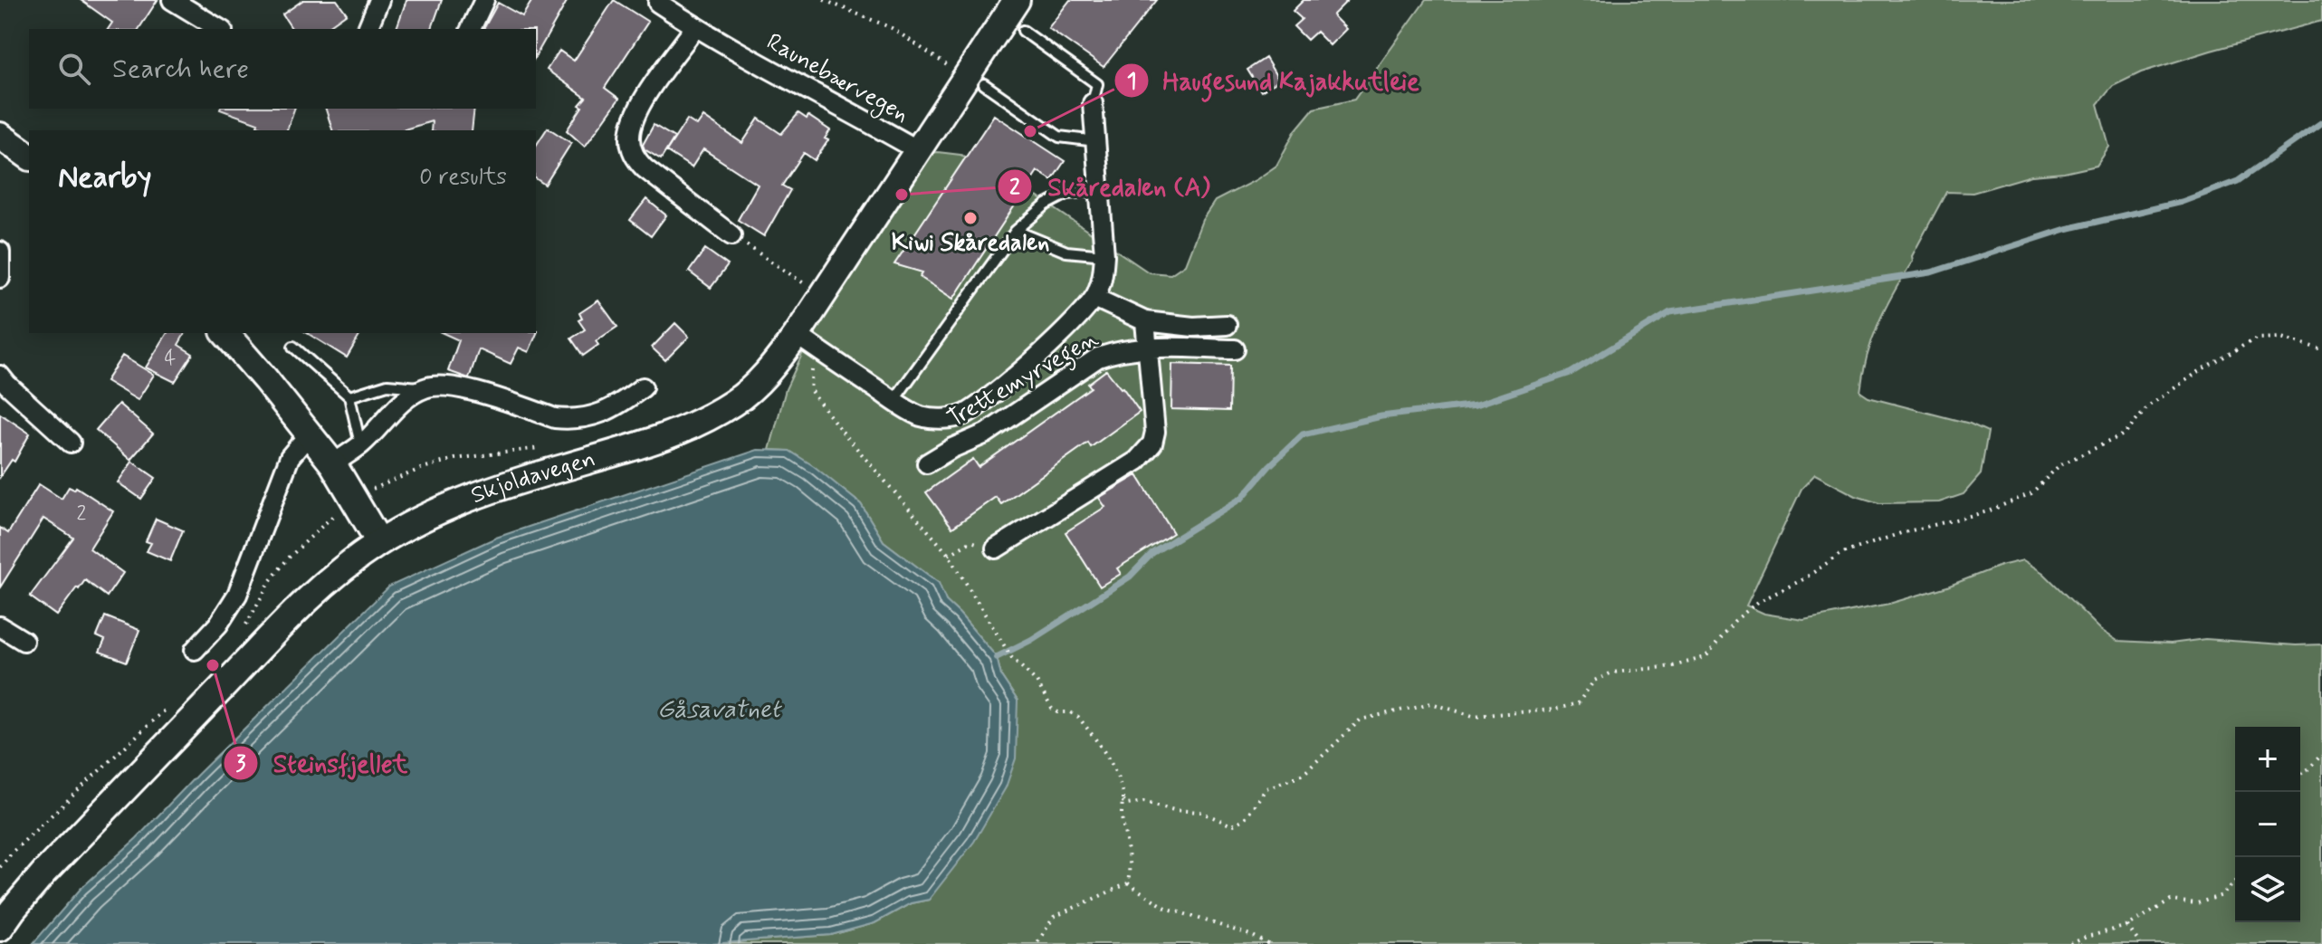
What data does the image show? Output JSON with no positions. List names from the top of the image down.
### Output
{
  "streets": {
    "main road": ["Skjoldavegen"],
    "street": ["Raunebærvegen", "Trettemyrvegen"]
  },
  "crossings": [
    ["Raunebærvegen", "Skjoldavegen"]
  ],
  "water": ["Gåsavatnet"],
  "places": [
    "Haugesund Kajakkutleie",
    "Skåredalen (A)",
    "Kiwi Skåredalen",
    "Steinsfjellet"
  ],
  "house_numbers": ["4", "2"],
  "page": {
    "search": "Search here",
    "heading": ["Nearby", "0 results"],
    "map_buttons": ["+", "−"]
  }
}
